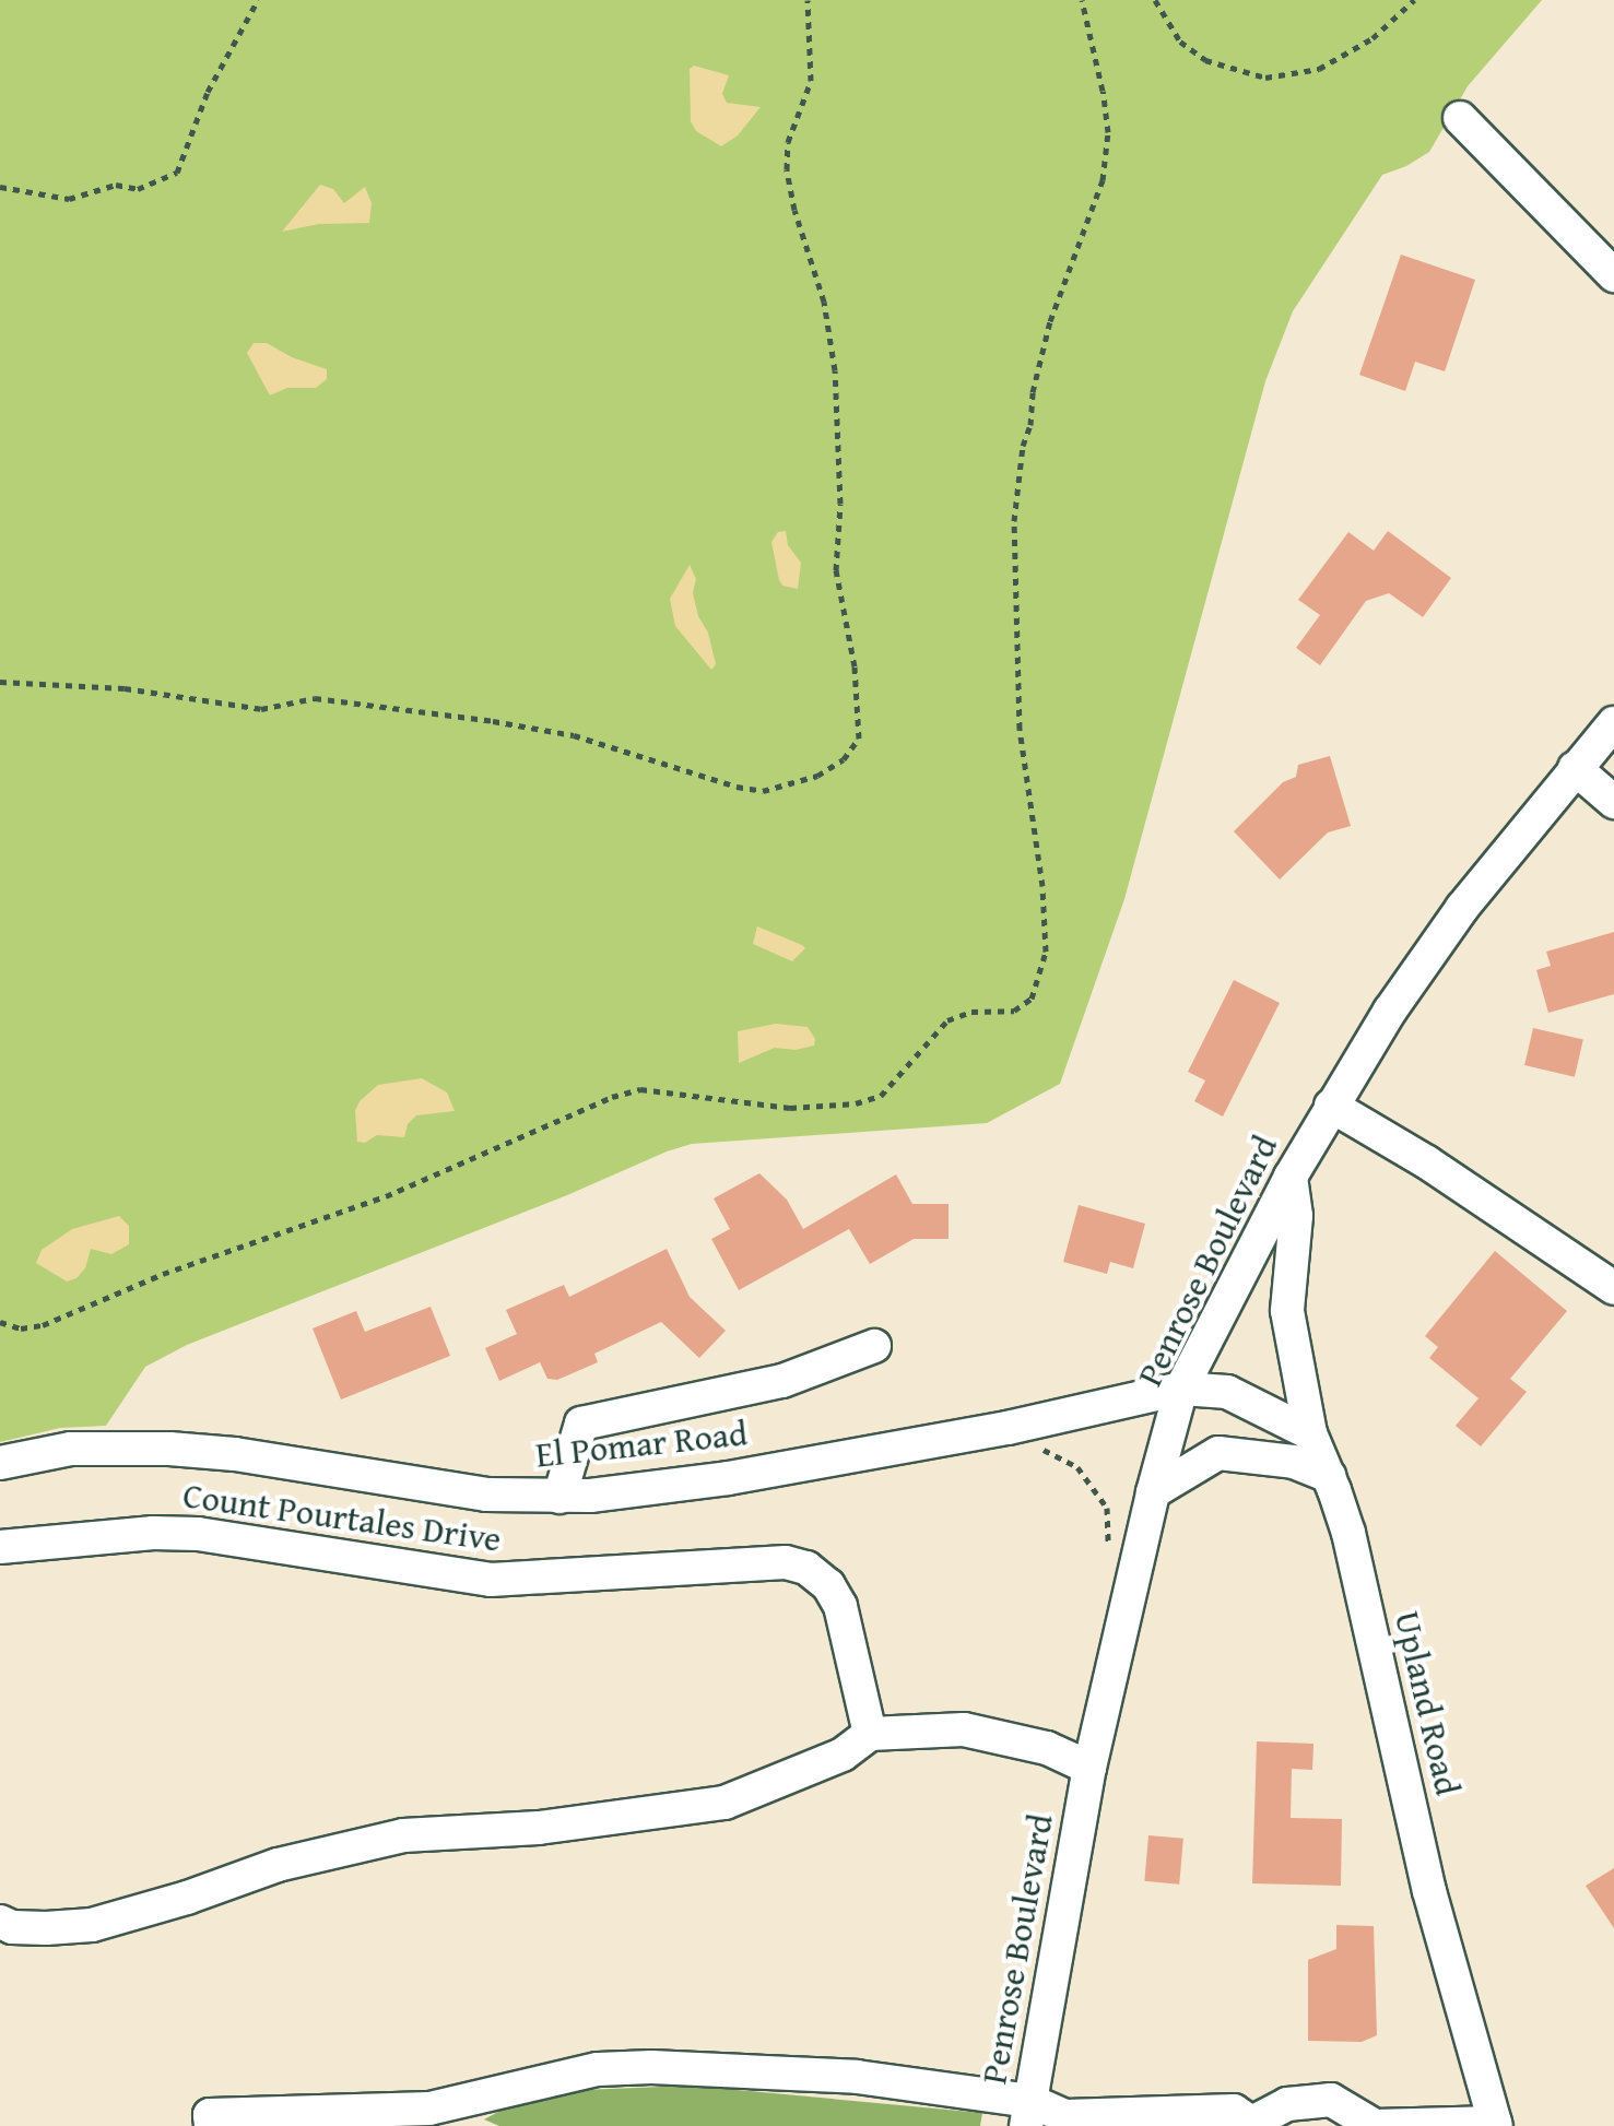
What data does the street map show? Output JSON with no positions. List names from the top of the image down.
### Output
{
  "streets": {
    "street": [
      "Penrose Boulevard",
      "El Pomar Road",
      "Count Pourtales Drive",
      "Upland Road"
    ]
  },
  "crossings": [
    ["Penrose Boulevard", "El Pomar Road"],
    ["Penrose Boulevard", "Upland Road"]
  ]
}
